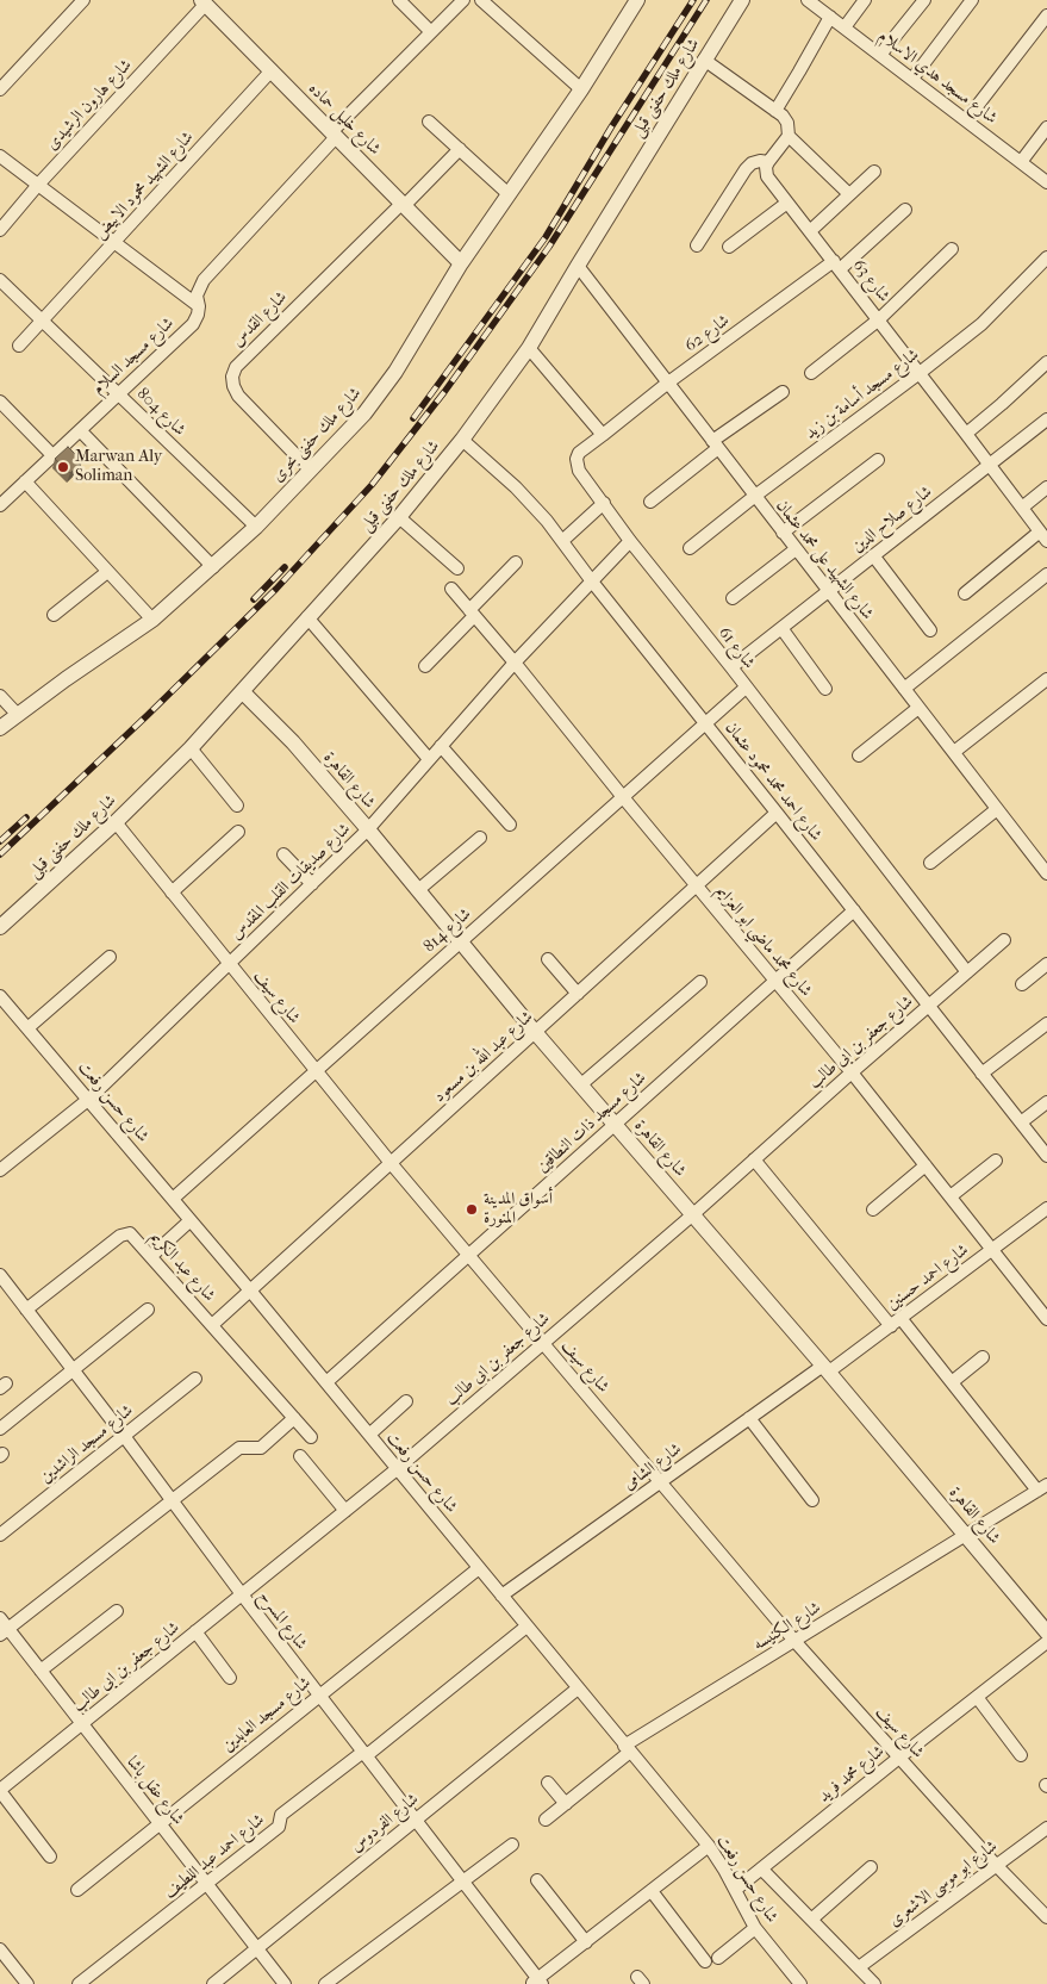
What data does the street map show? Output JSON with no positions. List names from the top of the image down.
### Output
{
  "streets": {
    "street": [
      "شارع مسجد هدي الاسلام",
      "شارع ملك حفنى قبلى",
      "شارع هارون الرشيدى",
      "شارع خليل حماده",
      "شارع الشهيد محمود الابيض",
      "شارع 63",
      "شارع القدس",
      "شارع 62",
      "شارع مسجد السلام",
      "شارع مسجد أسامة بن زيد",
      "شارع 804",
      "شارع ملك حفنى بحرى",
      "شارع صلاح الدين",
      "شارع الشهيد على محمد عثمان",
      "شارع 61",
      "شارع القاهرة",
      "شارع احمد محمد محمود عثمان",
      "شارع صديقات القلب المقدس",
      "شارع 814",
      "شارع محمد ماضي ابو العزايم",
      "شارع سيف",
      "شارع جعفر بن ابى طالب",
      "شارع عبد الله بن مسعود",
      "شارع حسن رفعت",
      "شارع مسجد ذات النطاقين",
      "شارع عبد الكريم",
      "شارع احمد حسنين",
      "شارع مسجد الراشدين",
      "شارع الشامى",
      "شارع المسرح",
      "شارع الكنيسه",
      "شارع مسجد العابدين",
      "شارع محمد فريد",
      "شارع عقل باشا",
      "شارع الفردوس",
      "شارع احمد عبد اللطيف",
      "شارع ابو موسى الاشعرى"
    ]
  },
  "crossings": [
    ["شارع ملك حفنى قبلى", "شارع الشهيد على محمد عثمان"],
    ["شارع ملك حفنى قبلى", "شارع القاهرة"],
    ["شارع ملك حفنى قبلى", "شارع احمد محمد محمود عثمان"],
    ["شارع ملك حفنى قبلى", "شارع سيف"],
    ["شارع هارون الرشيدى", "شارع خليل حماده"],
    ["شارع خليل حماده", "شارع الشهيد محمود الابيض"],
    ["شارع خليل حماده", "شارع القدس"],
    ["شارع خليل حماده", "شارع مسجد السلام"],
    ["شارع خليل حماده", "شارع ملك حفنى بحرى"],
    ["شارع الشهيد محمود الابيض", "شارع 804"],
    ["شارع 63", "شارع 62"],
    ["شارع 63", "شارع مسجد أسامة بن زيد"],
    ["شارع 63", "شارع صلاح الدين"],
    ["شارع القدس", "شارع ملك حفنى بحرى"],
    ["شارع 62", "شارع الشهيد على محمد عثمان"],
    ["شارع 62", "شارع 61"],
    ["شارع مسجد السلام", "شارع 804"],
    ["شارع مسجد أسامة بن زيد", "شارع الشهيد على محمد عثمان"],
    ["شارع 804", "شارع ملك حفنى بحرى"],
    ["شارع صلاح الدين", "شارع الشهيد على محمد عثمان"],
    ["شارع صلاح الدين", "شارع 61"],
    ["شارع 61", "شارع صديقات القلب المقدس"],
    ["شارع 61", "شارع 814"],
    ["شارع 61", "شارع جعفر بن ابى طالب"],
    ["شارع القاهرة", "شارع صديقات القلب المقدس"],
    ["شارع القاهرة", "شارع 814"],
    ["شارع القاهرة", "شارع جعفر بن ابى طالب"],
    ["شارع القاهرة", "شارع عبد الله بن مسعود"],
    ["شارع القاهرة", "شارع مسجد ذات النطاقين"],
    ["شارع القاهرة", "شارع احمد حسنين"],
    ["شارع القاهرة", "شارع الشامى"],
    ["شارع القاهرة", "شارع الكنيسه"],
    ["شارع احمد محمد محمود عثمان", "شارع صديقات القلب المقدس"],
    ["شارع احمد محمد محمود عثمان", "شارع 814"],
    ["شارع احمد محمد محمود عثمان", "شارع جعفر بن ابى طالب"],
    ["شارع احمد محمد محمود عثمان", "شارع عبد الله بن مسعود"],
    ["شارع احمد محمد محمود عثمان", "شارع مسجد ذات النطاقين"],
    ["شارع صديقات القلب المقدس", "شارع محمد ماضي ابو العزايم"],
    ["شارع صديقات القلب المقدس", "شارع سيف"],
    ["شارع صديقات القلب المقدس", "شارع حسن رفعت"],
    ["شارع 814", "شارع محمد ماضي ابو العزايم"],
    ["شارع 814", "شارع سيف"],
    ["شارع 814", "شارع حسن رفعت"],
    ["شارع محمد ماضي ابو العزايم", "شارع جعفر بن ابى طالب"],
    ["شارع محمد ماضي ابو العزايم", "شارع عبد الله بن مسعود"],
    ["شارع محمد ماضي ابو العزايم", "شارع مسجد ذات النطاقين"],
    ["شارع محمد ماضي ابو العزايم", "شارع احمد حسنين"],
    ["شارع سيف", "شارع جعفر بن ابى طالب"],
    ["شارع سيف", "شارع عبد الله بن مسعود"],
    ["شارع سيف", "شارع مسجد ذات النطاقين"],
    ["شارع سيف", "شارع الشامى"],
    ["شارع سيف", "شارع الكنيسه"],
    ["شارع سيف", "شارع محمد فريد"],
    ["شارع سيف", "شارع ابو موسى الاشعرى"],
    ["شارع جعفر بن ابى طالب", "شارع حسن رفعت"],
    ["شارع جعفر بن ابى طالب", "شارع المسرح"],
    ["شارع جعفر بن ابى طالب", "شارع عقل باشا"],
    ["شارع عبد الله بن مسعود", "شارع حسن رفعت"],
    ["شارع عبد الله بن مسعود", "شارع عبد الكريم"],
    ["شارع حسن رفعت", "شارع مسجد ذات النطاقين"],
    ["شارع حسن رفعت", "شارع الشامى"],
    ["شارع حسن رفعت", "شارع الكنيسه"],
    ["شارع حسن رفعت", "شارع مسجد العابدين"],
    ["شارع حسن رفعت", "شارع محمد فريد"],
    ["شارع حسن رفعت", "شارع الفردوس"],
    ["شارع حسن رفعت", "شارع احمد عبد اللطيف"],
    ["شارع عبد الكريم", "شارع المسرح"],
    ["شارع احمد حسنين", "شارع الشامى"],
    ["شارع مسجد الراشدين", "شارع المسرح"],
    ["شارع المسرح", "شارع مسجد العابدين"],
    ["شارع المسرح", "شارع الفردوس"],
    ["شارع المسرح", "شارع احمد عبد اللطيف"],
    ["شارع مسجد العابدين", "شارع عقل باشا"],
    ["شارع عقل باشا", "شارع الفردوس"],
    ["شارع عقل باشا", "شارع احمد عبد اللطيف"]
  ],
  "places": ["Marwan Aly Soliman", "أسواق المدينة المنورة"]
}
